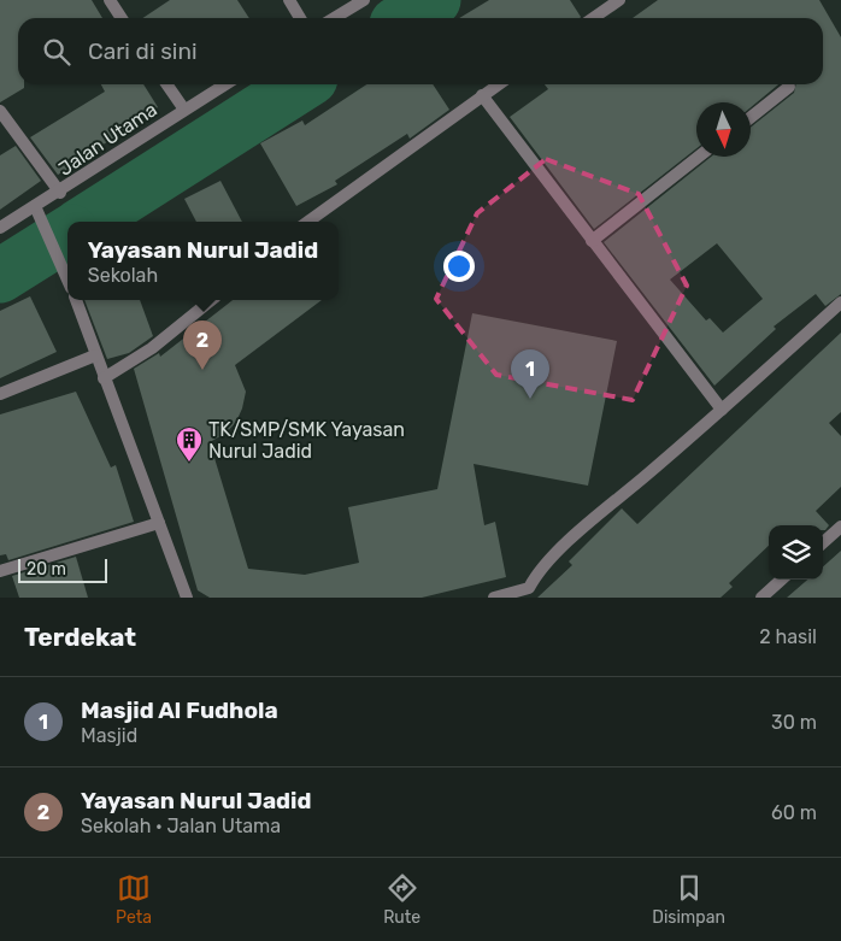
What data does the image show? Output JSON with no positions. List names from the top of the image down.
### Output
{
  "streets": {
    "street": ["Jalan Utama"]
  },
  "places": {
    "building": ["TK/SMP/SMK Yayasan Nurul Jadid"]
  },
  "scale_bar": "20 m",
  "north": "bottom",
  "page": {
    "search": "Cari di sini",
    "popup": ["Yayasan Nurul Jadid", "Sekolah"],
    "pins": ["2", "1"],
    "scale": "20 m",
    "heading": ["Terdekat", "2 hasil"],
    "list": [
      {
        "mark": "1",
        "name": "Masjid Al Fudhola",
        "note": "Masjid",
        "value": "30 m"
      },
      {
        "mark": "2",
        "name": "Yayasan Nurul Jadid",
        "note": "Sekolah · Jalan Utama",
        "value": "60 m"
      }
    ],
    "nav": ["Peta", "Rute", "Disimpan"]
  }
}
